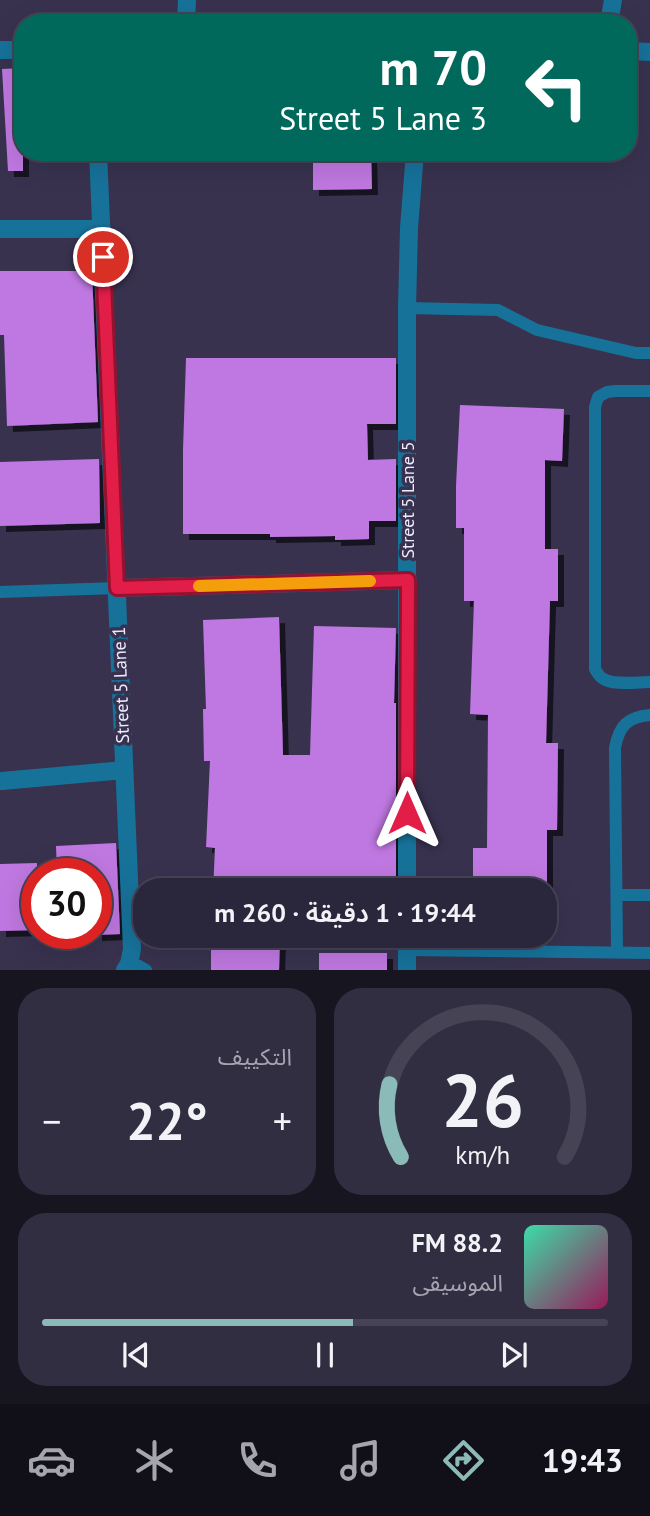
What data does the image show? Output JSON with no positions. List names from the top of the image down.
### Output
{
  "streets": {
    "street": ["Street 5 Lane 5", "Street 5 Lane 1"]
  },
  "page": {
    "turn": ["70 m", "Street 5 Lane 3"],
    "limit": "30",
    "trip": "19:44 · 1 دقيقة · 260 m",
    "tile": "التكييف",
    "heat": ["−", "22°", "+"],
    "song": ["88.2 FM", "الموسيقى"],
    "tabs": "19:43",
    "gauge": ["26", "km/h"]
  }
}
